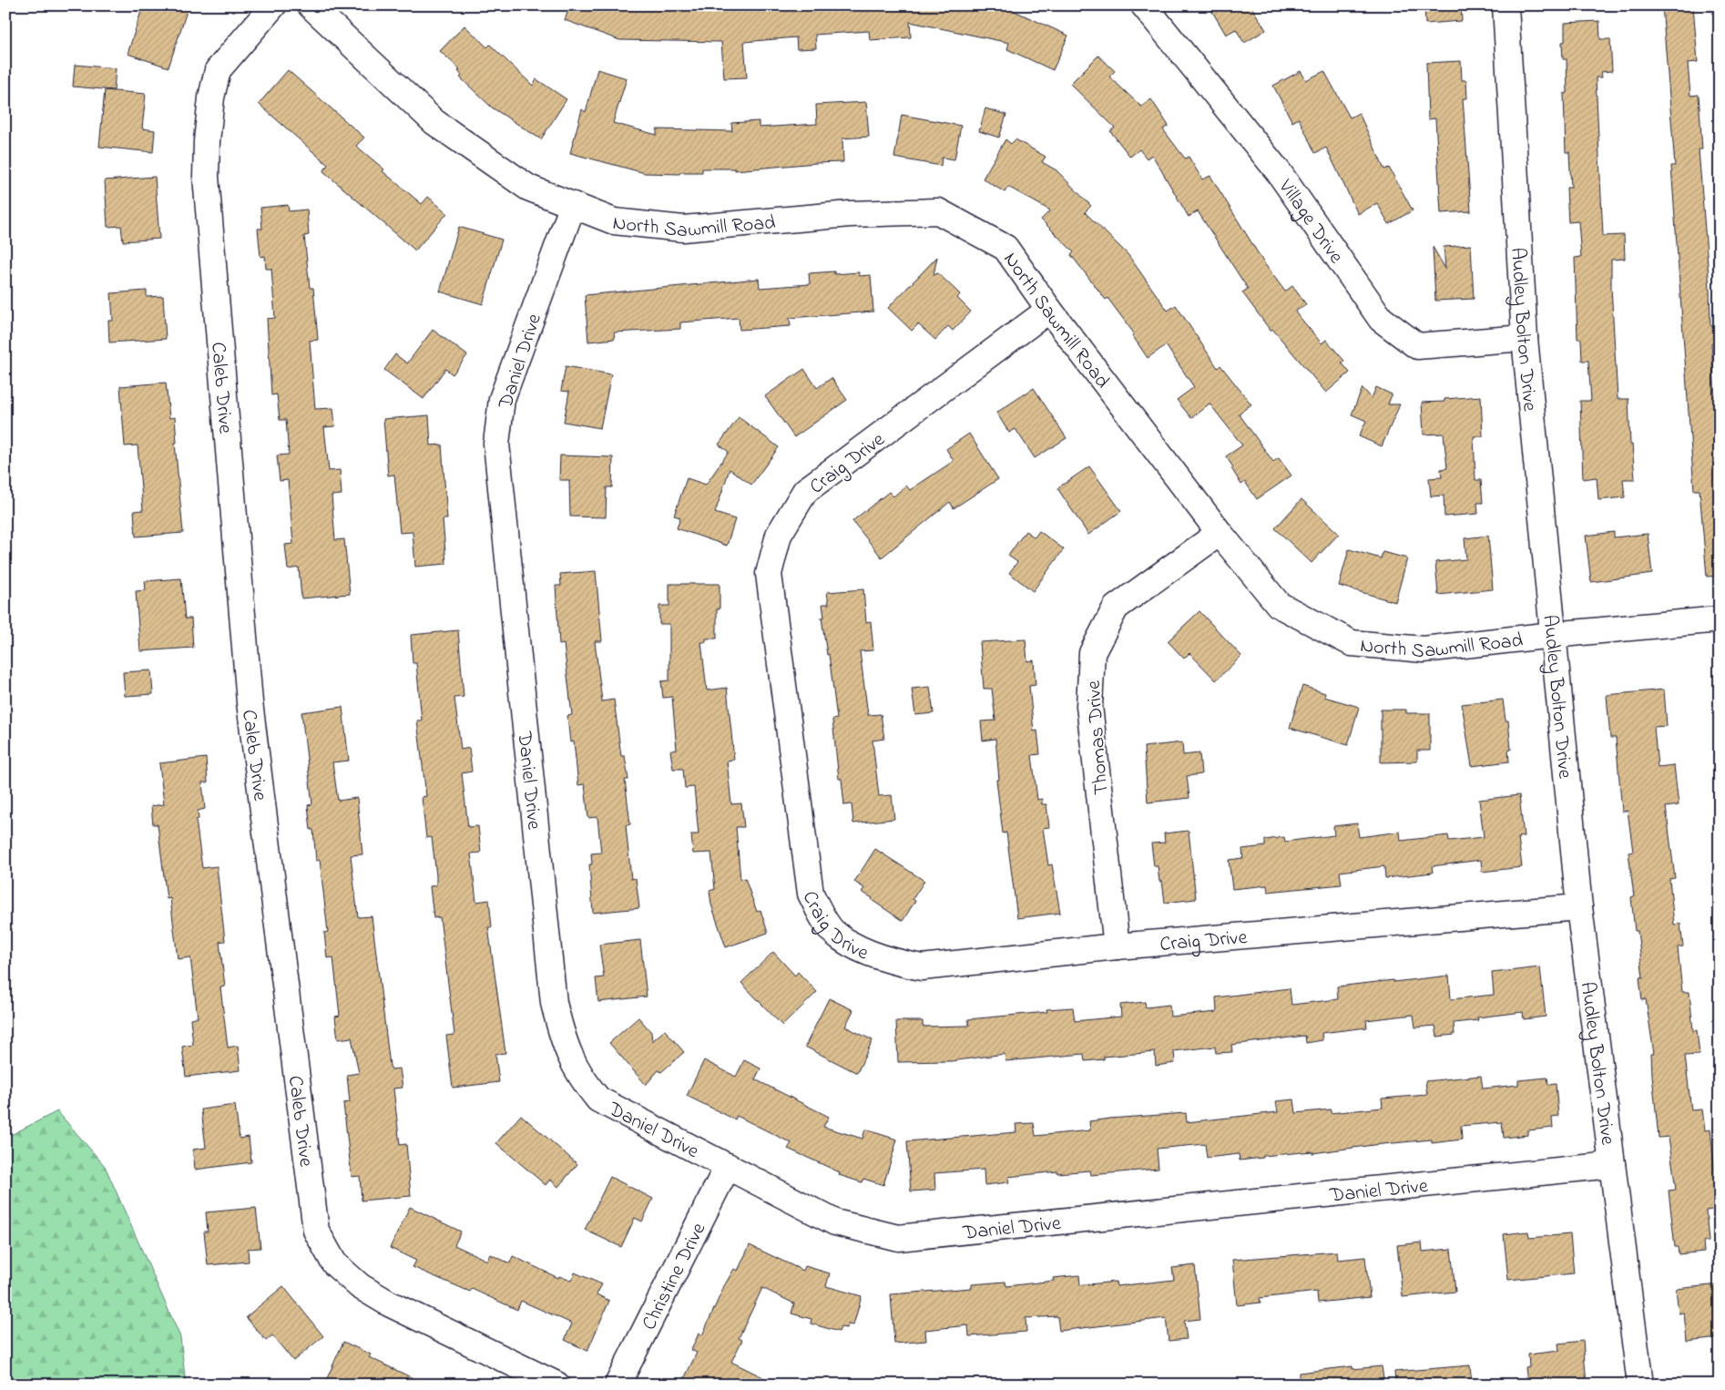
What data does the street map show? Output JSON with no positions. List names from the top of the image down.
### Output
{
  "streets": {
    "street": [
      "North Sawmill Road",
      "Village Drive",
      "Audley Bolton Drive",
      "Daniel Drive",
      "Caleb Drive",
      "Craig Drive",
      "Thomas Drive",
      "Christine Drive"
    ]
  },
  "crossings": [
    ["North Sawmill Road", "Audley Bolton Drive"],
    ["North Sawmill Road", "Daniel Drive"],
    ["North Sawmill Road", "Craig Drive"],
    ["North Sawmill Road", "Thomas Drive"],
    ["Village Drive", "Audley Bolton Drive"],
    ["Audley Bolton Drive", "Daniel Drive"],
    ["Audley Bolton Drive", "Craig Drive"],
    ["Daniel Drive", "Christine Drive"],
    ["Craig Drive", "Thomas Drive"]
  ]
}
